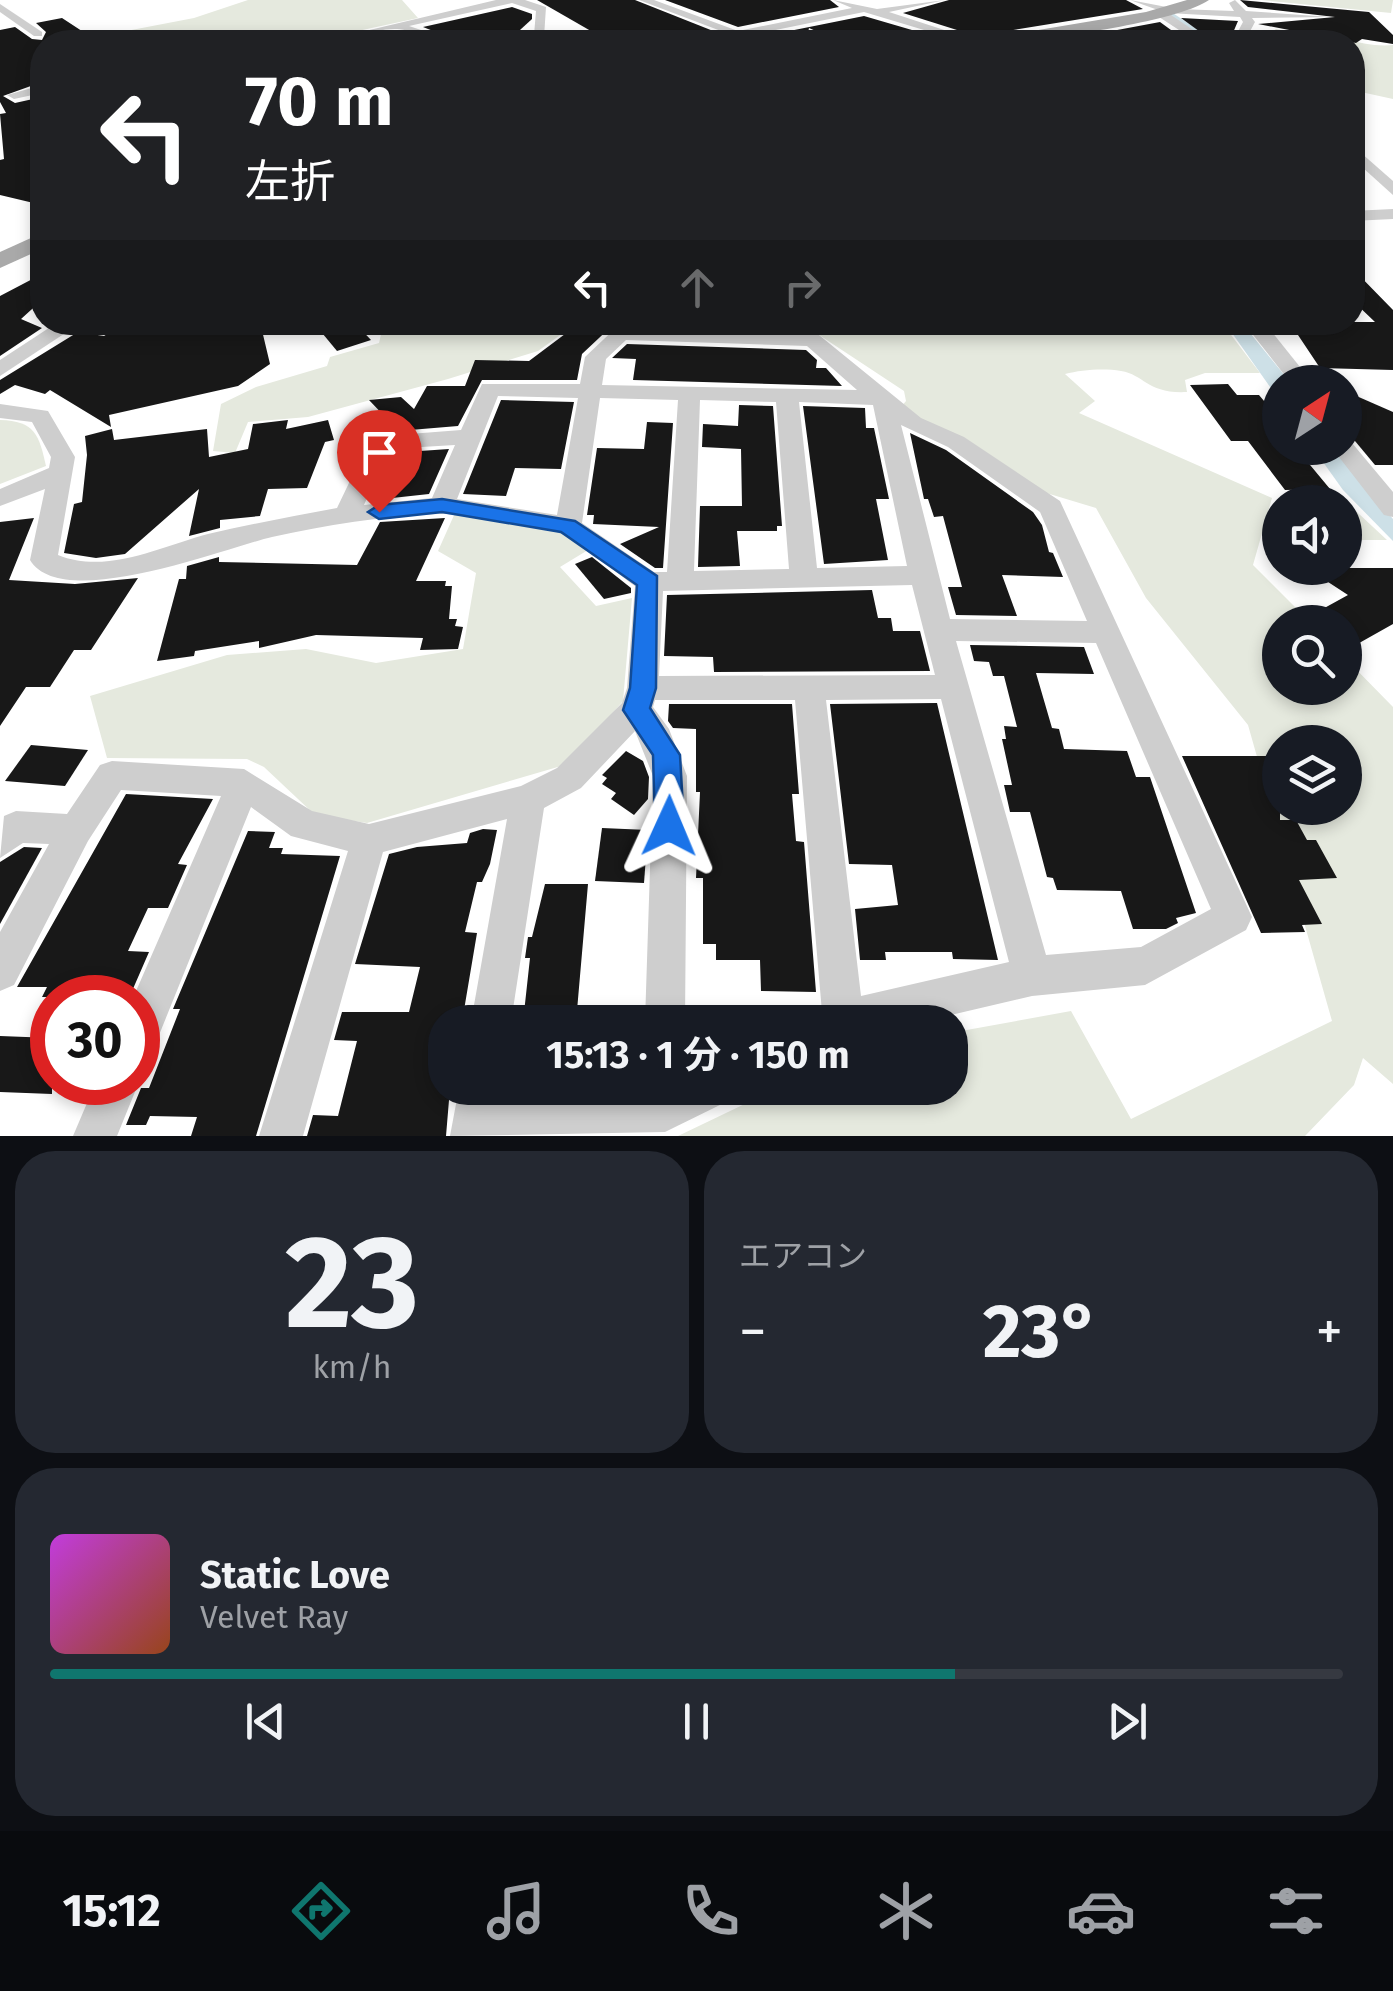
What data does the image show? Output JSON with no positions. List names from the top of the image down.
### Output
{
  "north": "top right",
  "page": {
    "turn": ["70 m", "左折"],
    "limit": "30",
    "trip": "15:13 · 1 分 · 150 m",
    "tile": [
      ["23", "km/h"],
      "エアコン"
    ],
    "heat": ["−", "23°", "+"],
    "song": ["Static Love", "Velvet Ray"],
    "tabs": "15:12"
  }
}
